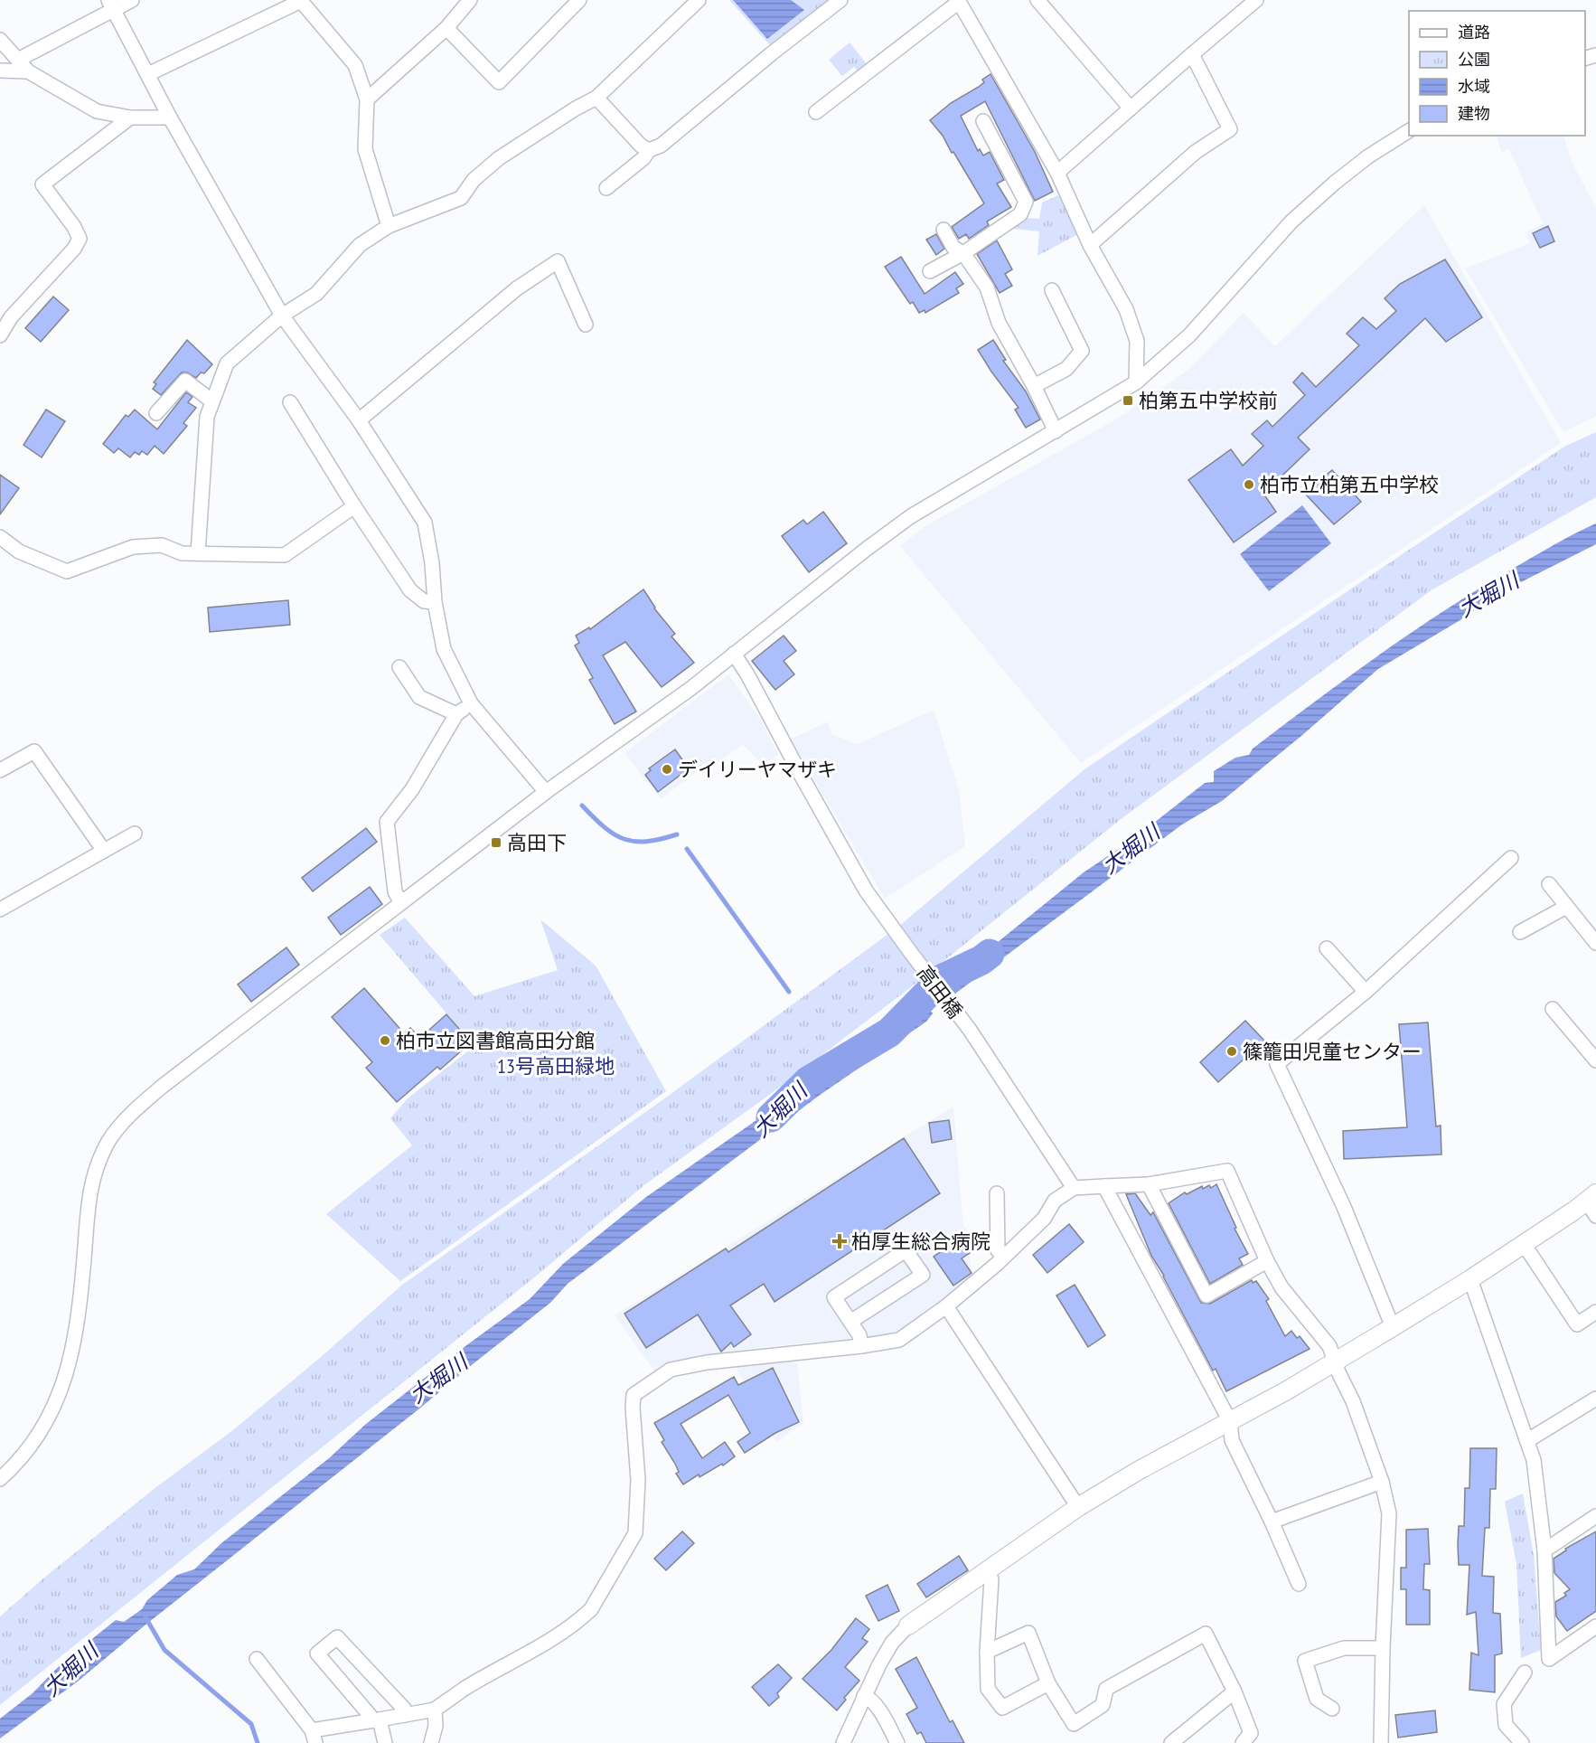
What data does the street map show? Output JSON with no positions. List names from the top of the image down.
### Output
{
  "streets": {
    "street": ["高田橋"]
  },
  "water": ["大堀川"],
  "parks": ["13号高田緑地"],
  "places": {
    "transit": ["柏第五中学校前", "高田下"],
    "other": [
      "柏市立柏第五中学校",
      "デイリーヤマザキ",
      "柏市立図書館高田分館",
      "篠籠田児童センター"
    ],
    "health": ["柏厚生総合病院"]
  },
  "legend": [
    "道路",
    "公園",
    "水域",
    "建物"
  ]
}
